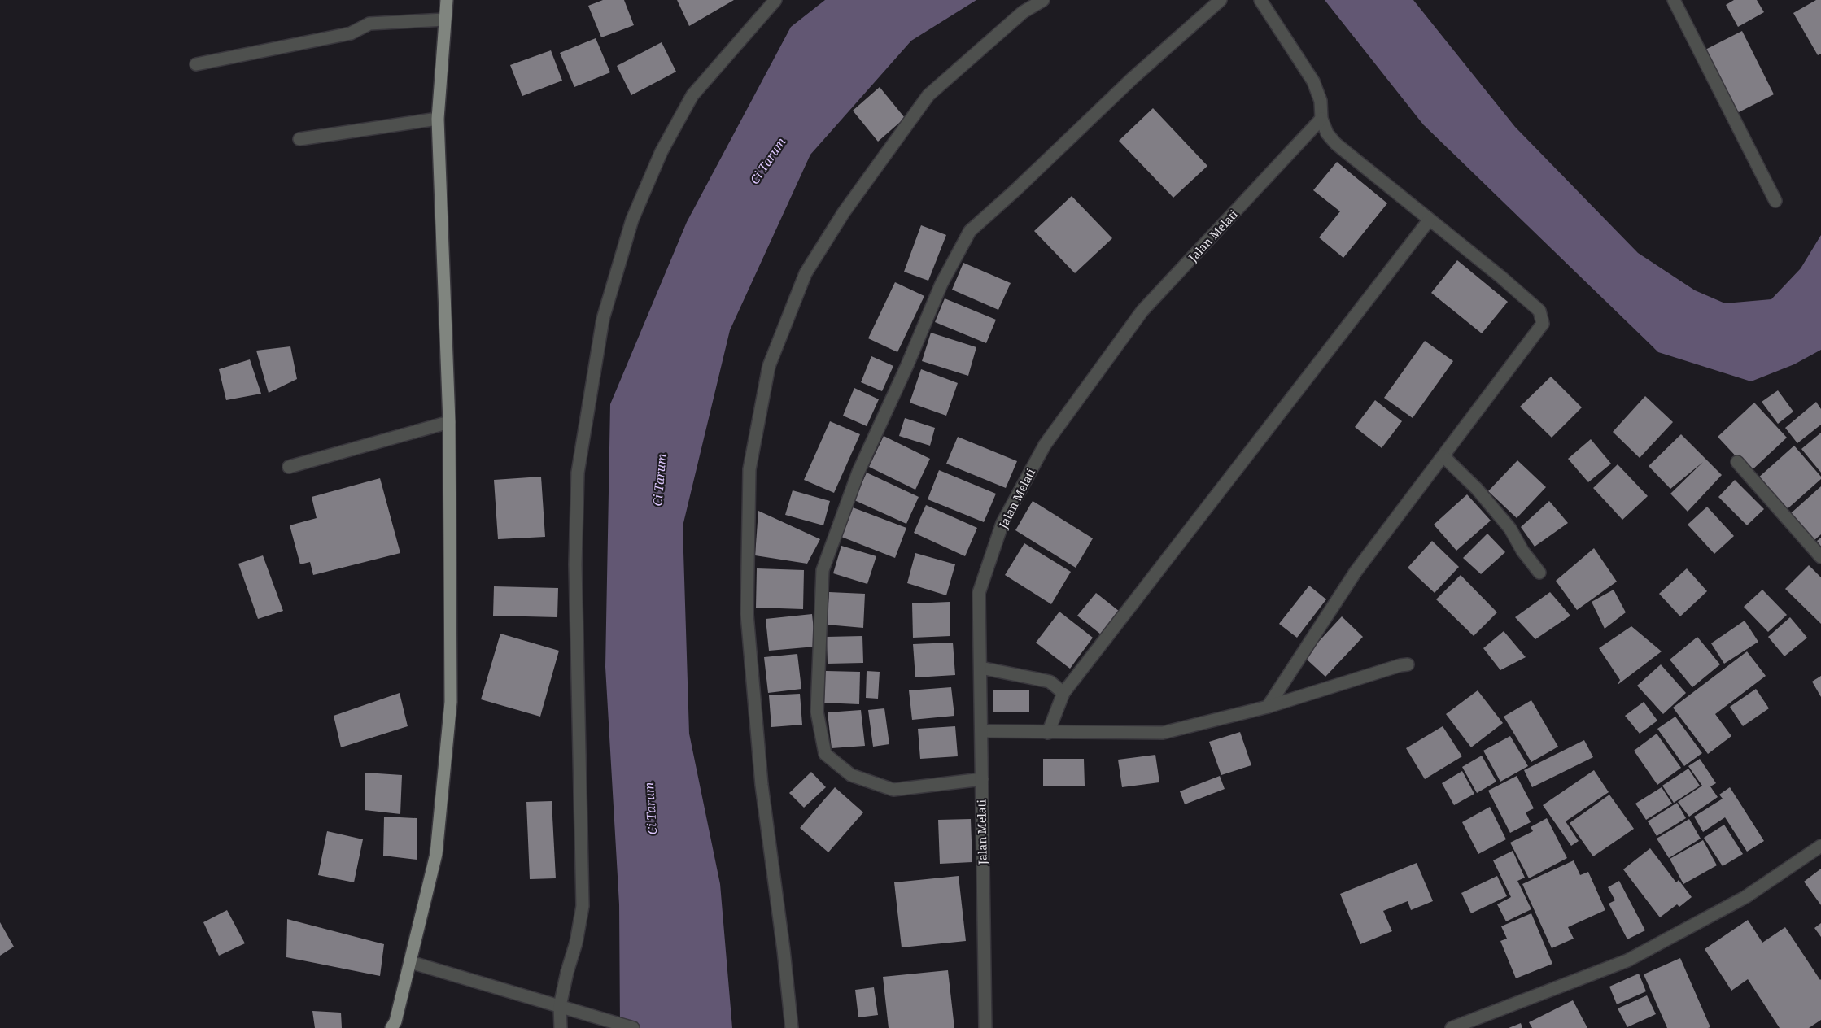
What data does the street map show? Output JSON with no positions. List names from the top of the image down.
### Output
{
  "streets": {
    "street": ["Jalan Melati"]
  },
  "water": ["Ci Tarum"]
}
